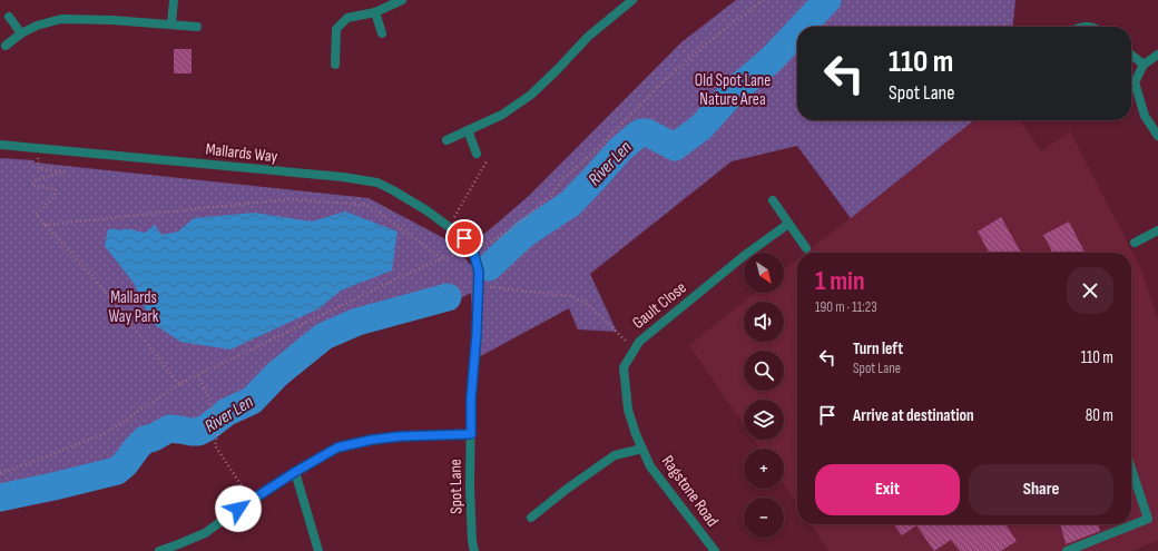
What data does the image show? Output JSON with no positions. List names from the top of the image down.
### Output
{
  "streets": {
    "street": [
      "Mallards Way",
      "Gault Close",
      "Spot Lane",
      "Ragstone Road"
    ]
  },
  "crossings": [
    ["Mallards Way", "Spot Lane"],
    ["Gault Close", "Ragstone Road"]
  ],
  "water": ["River Len"],
  "parks": ["Old Spot Lane Nature Area", "Mallards Way Park"],
  "north": "bottom right",
  "page": {
    "turn": ["110 m", "Spot Lane"],
    "map_buttons": ["+", "−"],
    "heading": ["1 min", "190 m · 11:23"],
    "list": [
      {
        "name": "Turn left",
        "note": "Spot Lane",
        "value": "110 m"
      },
      {
        "name": "Arrive at destination",
        "value": "80 m"
      }
    ],
    "buttons": ["Exit", "Share"]
  }
}
